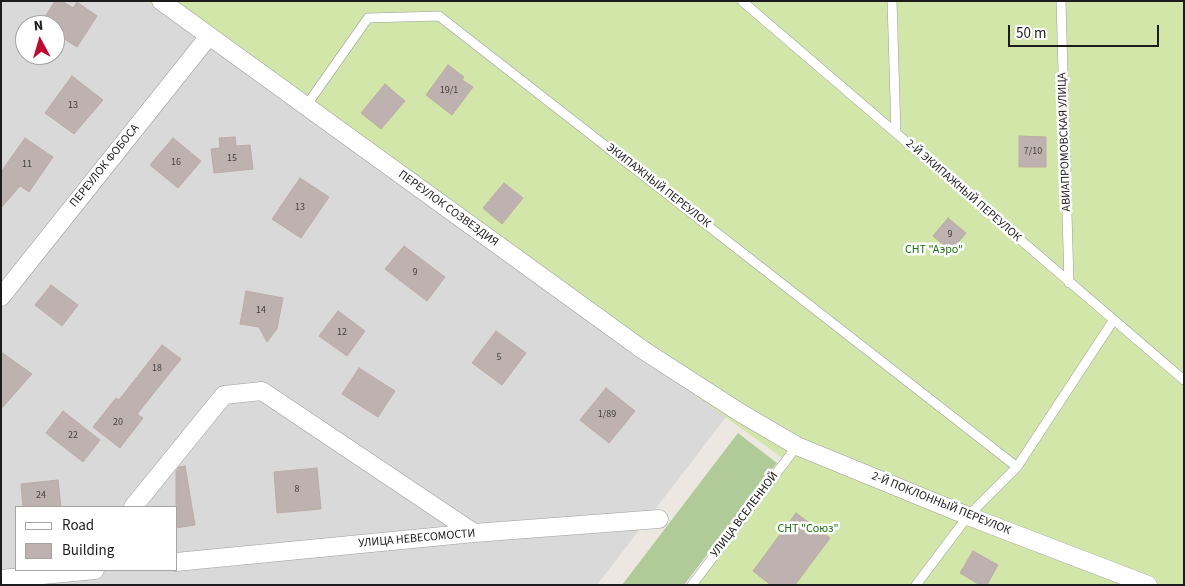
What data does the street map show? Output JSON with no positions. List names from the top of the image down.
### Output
{
  "streets": {
    "street": [
      "ПЕРЕУЛОК ФОБОСА",
      "ПЕРЕУЛОК СОЗВЕЗДИЯ",
      "2-Й ПОКЛОННЫЙ ПЕРЕУЛОК",
      "УЛИЦА НЕВЕСОМОСТИ"
    ],
    "lane": [
      "АВИАПРОМОВСКАЯ УЛИЦА",
      "ЭКИПАЖНЫЙ ПЕРЕУЛОК",
      "2-Й ЭКИПАЖНЫЙ ПЕРЕУЛОК",
      "УЛИЦА ВСЕЛЕННОЙ"
    ]
  },
  "crossings": [
    ["АВИАПРОМОВСКАЯ УЛИЦА", "2-Й ЭКИПАЖНЫЙ ПЕРЕУЛОК"],
    ["ПЕРЕУЛОК ФОБОСА", "ПЕРЕУЛОК СОЗВЕЗДИЯ"],
    ["ЭКИПАЖНЫЙ ПЕРЕУЛОК", "ПЕРЕУЛОК СОЗВЕЗДИЯ"],
    ["ПЕРЕУЛОК СОЗВЕЗДИЯ", "2-Й ПОКЛОННЫЙ ПЕРЕУЛОК"],
    ["2-Й ПОКЛОННЫЙ ПЕРЕУЛОК", "УЛИЦА ВСЕЛЕННОЙ"]
  ],
  "parks": ["СНТ \"Аэро\"", "СНТ \"Союз\""],
  "house_numbers": [
    "19/1",
    "13",
    "7/10",
    "15",
    "16",
    "11",
    "13",
    "9",
    "9",
    "14",
    "12",
    "5",
    "18",
    "1/89",
    "20",
    "22",
    "8",
    "24"
  ],
  "legend": ["Road", "Building"],
  "scale_bar": "50 m",
  "north": "top"
}
